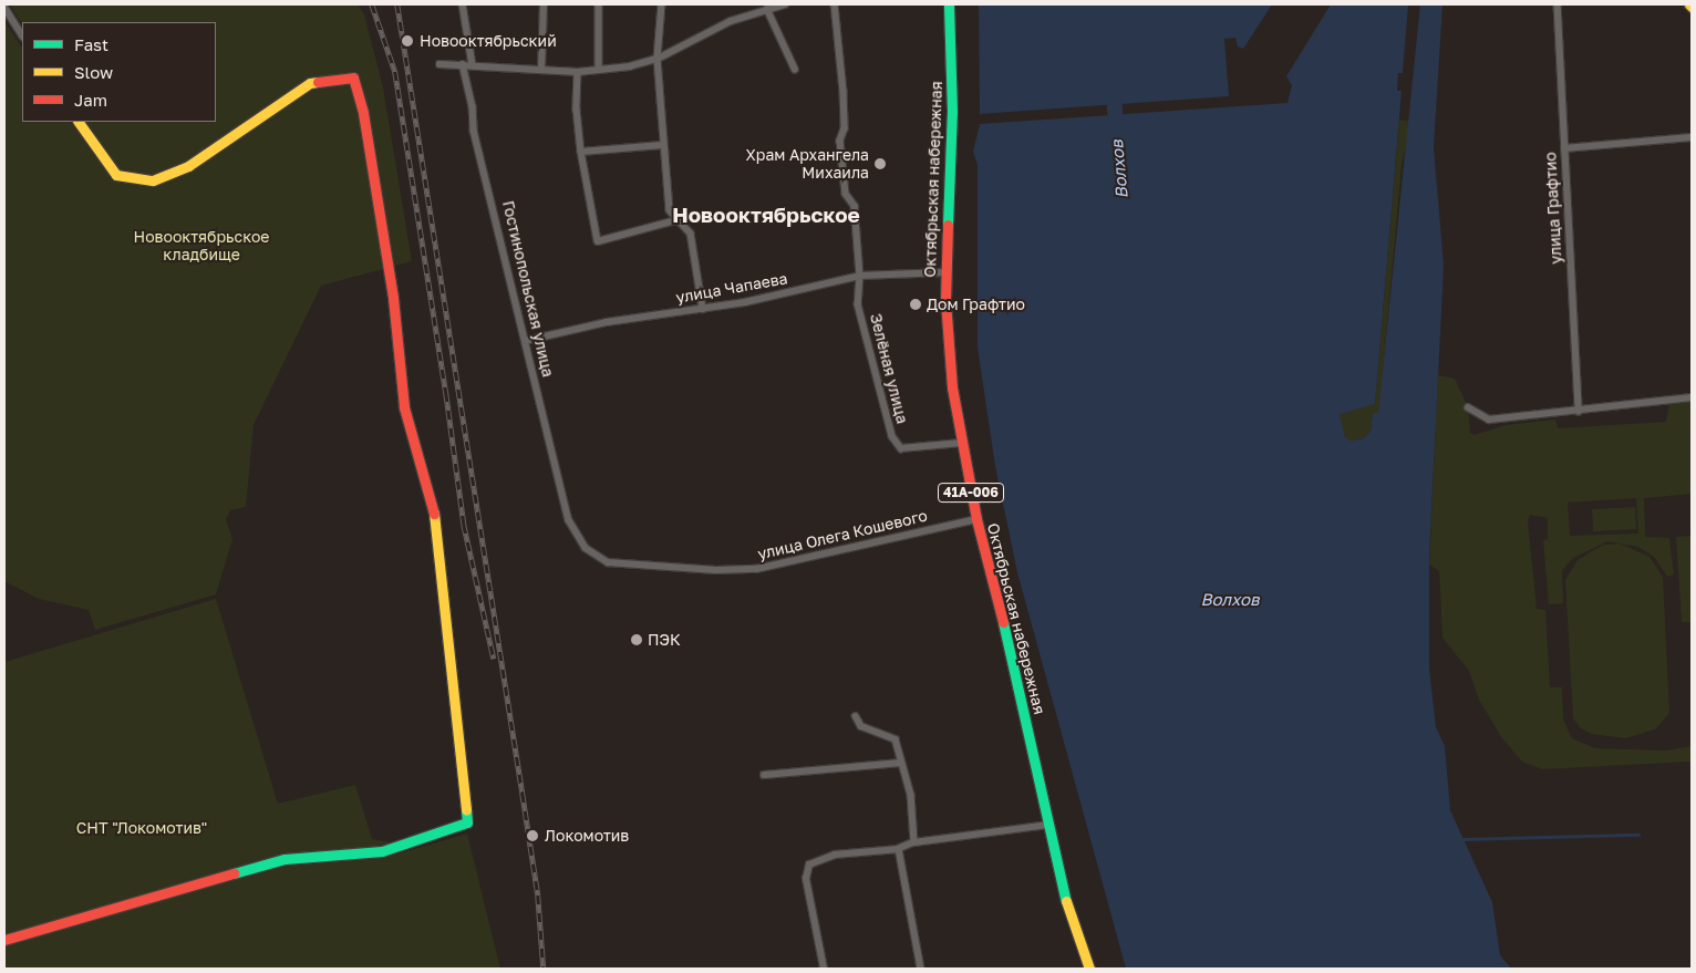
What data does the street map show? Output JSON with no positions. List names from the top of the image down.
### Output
{
  "streets": {
    "street": [
      "Октябрьская набережная",
      "улица Графтио",
      "улица Чапаева",
      "Гостинопольская улица",
      "Зелёная улица",
      "41А-006",
      "улица Олега Кошевого"
    ]
  },
  "crossings": [
    ["Октябрьская набережная", "улица Чапаева"],
    ["Октябрьская набережная", "Зелёная улица"],
    ["Октябрьская набережная", "улица Олега Кошевого"],
    ["улица Чапаева", "Гостинопольская улица"],
    ["улица Чапаева", "Зелёная улица"],
    ["Гостинопольская улица", "улица Олега Кошевого"]
  ],
  "districts": ["Новооктябрьское"],
  "water": ["Волхов"],
  "parks": ["Новооктябрьское кладбище", "СНТ \"Локомотив\""],
  "places": [
    "Новооктябрьский",
    "Храм Архангела Михаила",
    "Дом Графтио",
    "ПЭК",
    "Локомотив"
  ],
  "legend": ["Fast", "Slow", "Jam"]
}
